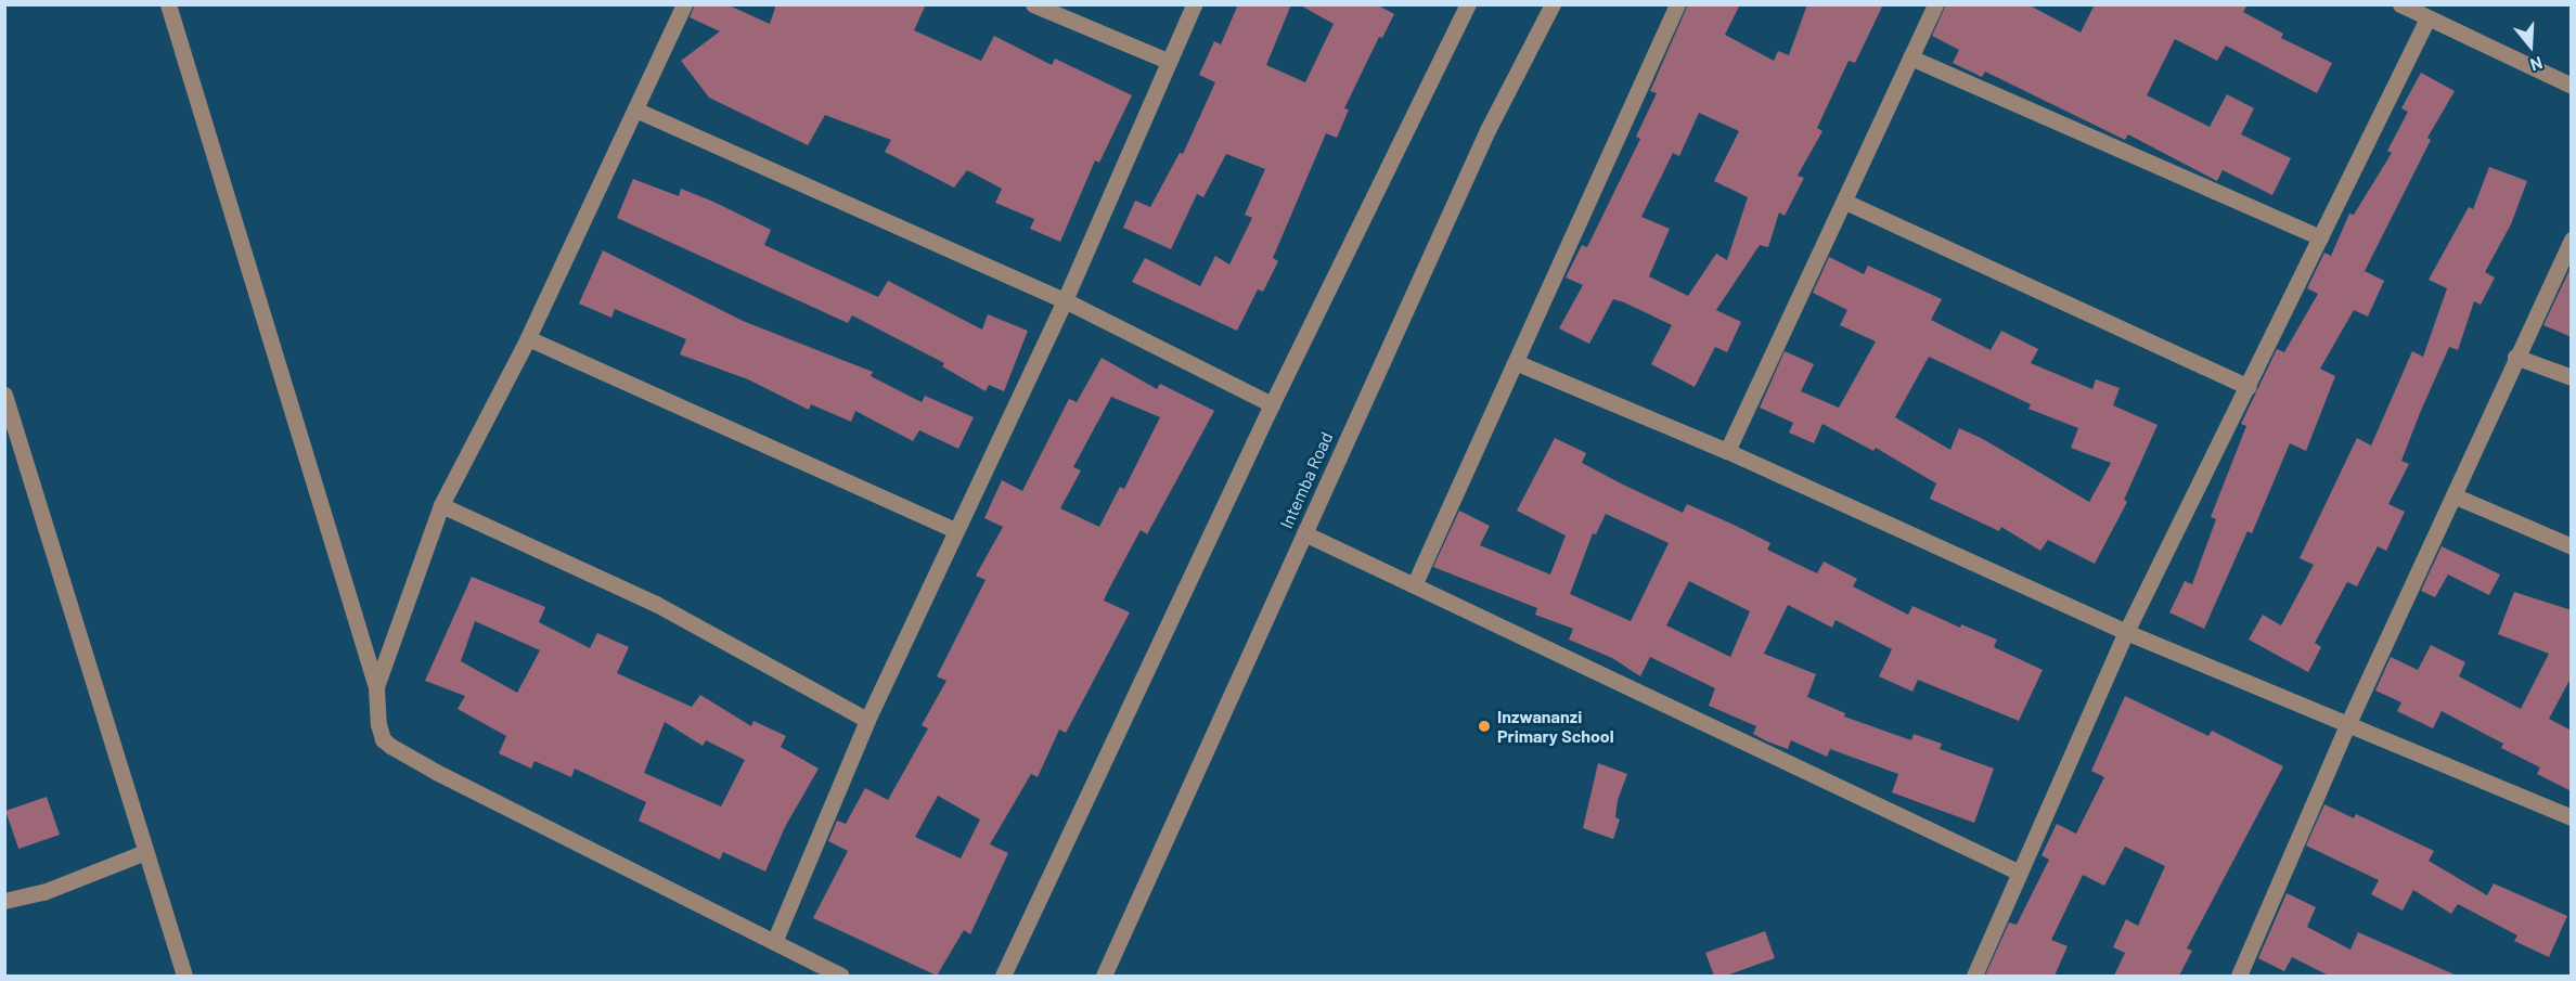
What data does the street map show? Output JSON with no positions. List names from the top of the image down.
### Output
{
  "streets": {
    "street": ["Intemba Road"]
  },
  "places": ["Inzwananzi Primary School"],
  "north": "bottom"
}
